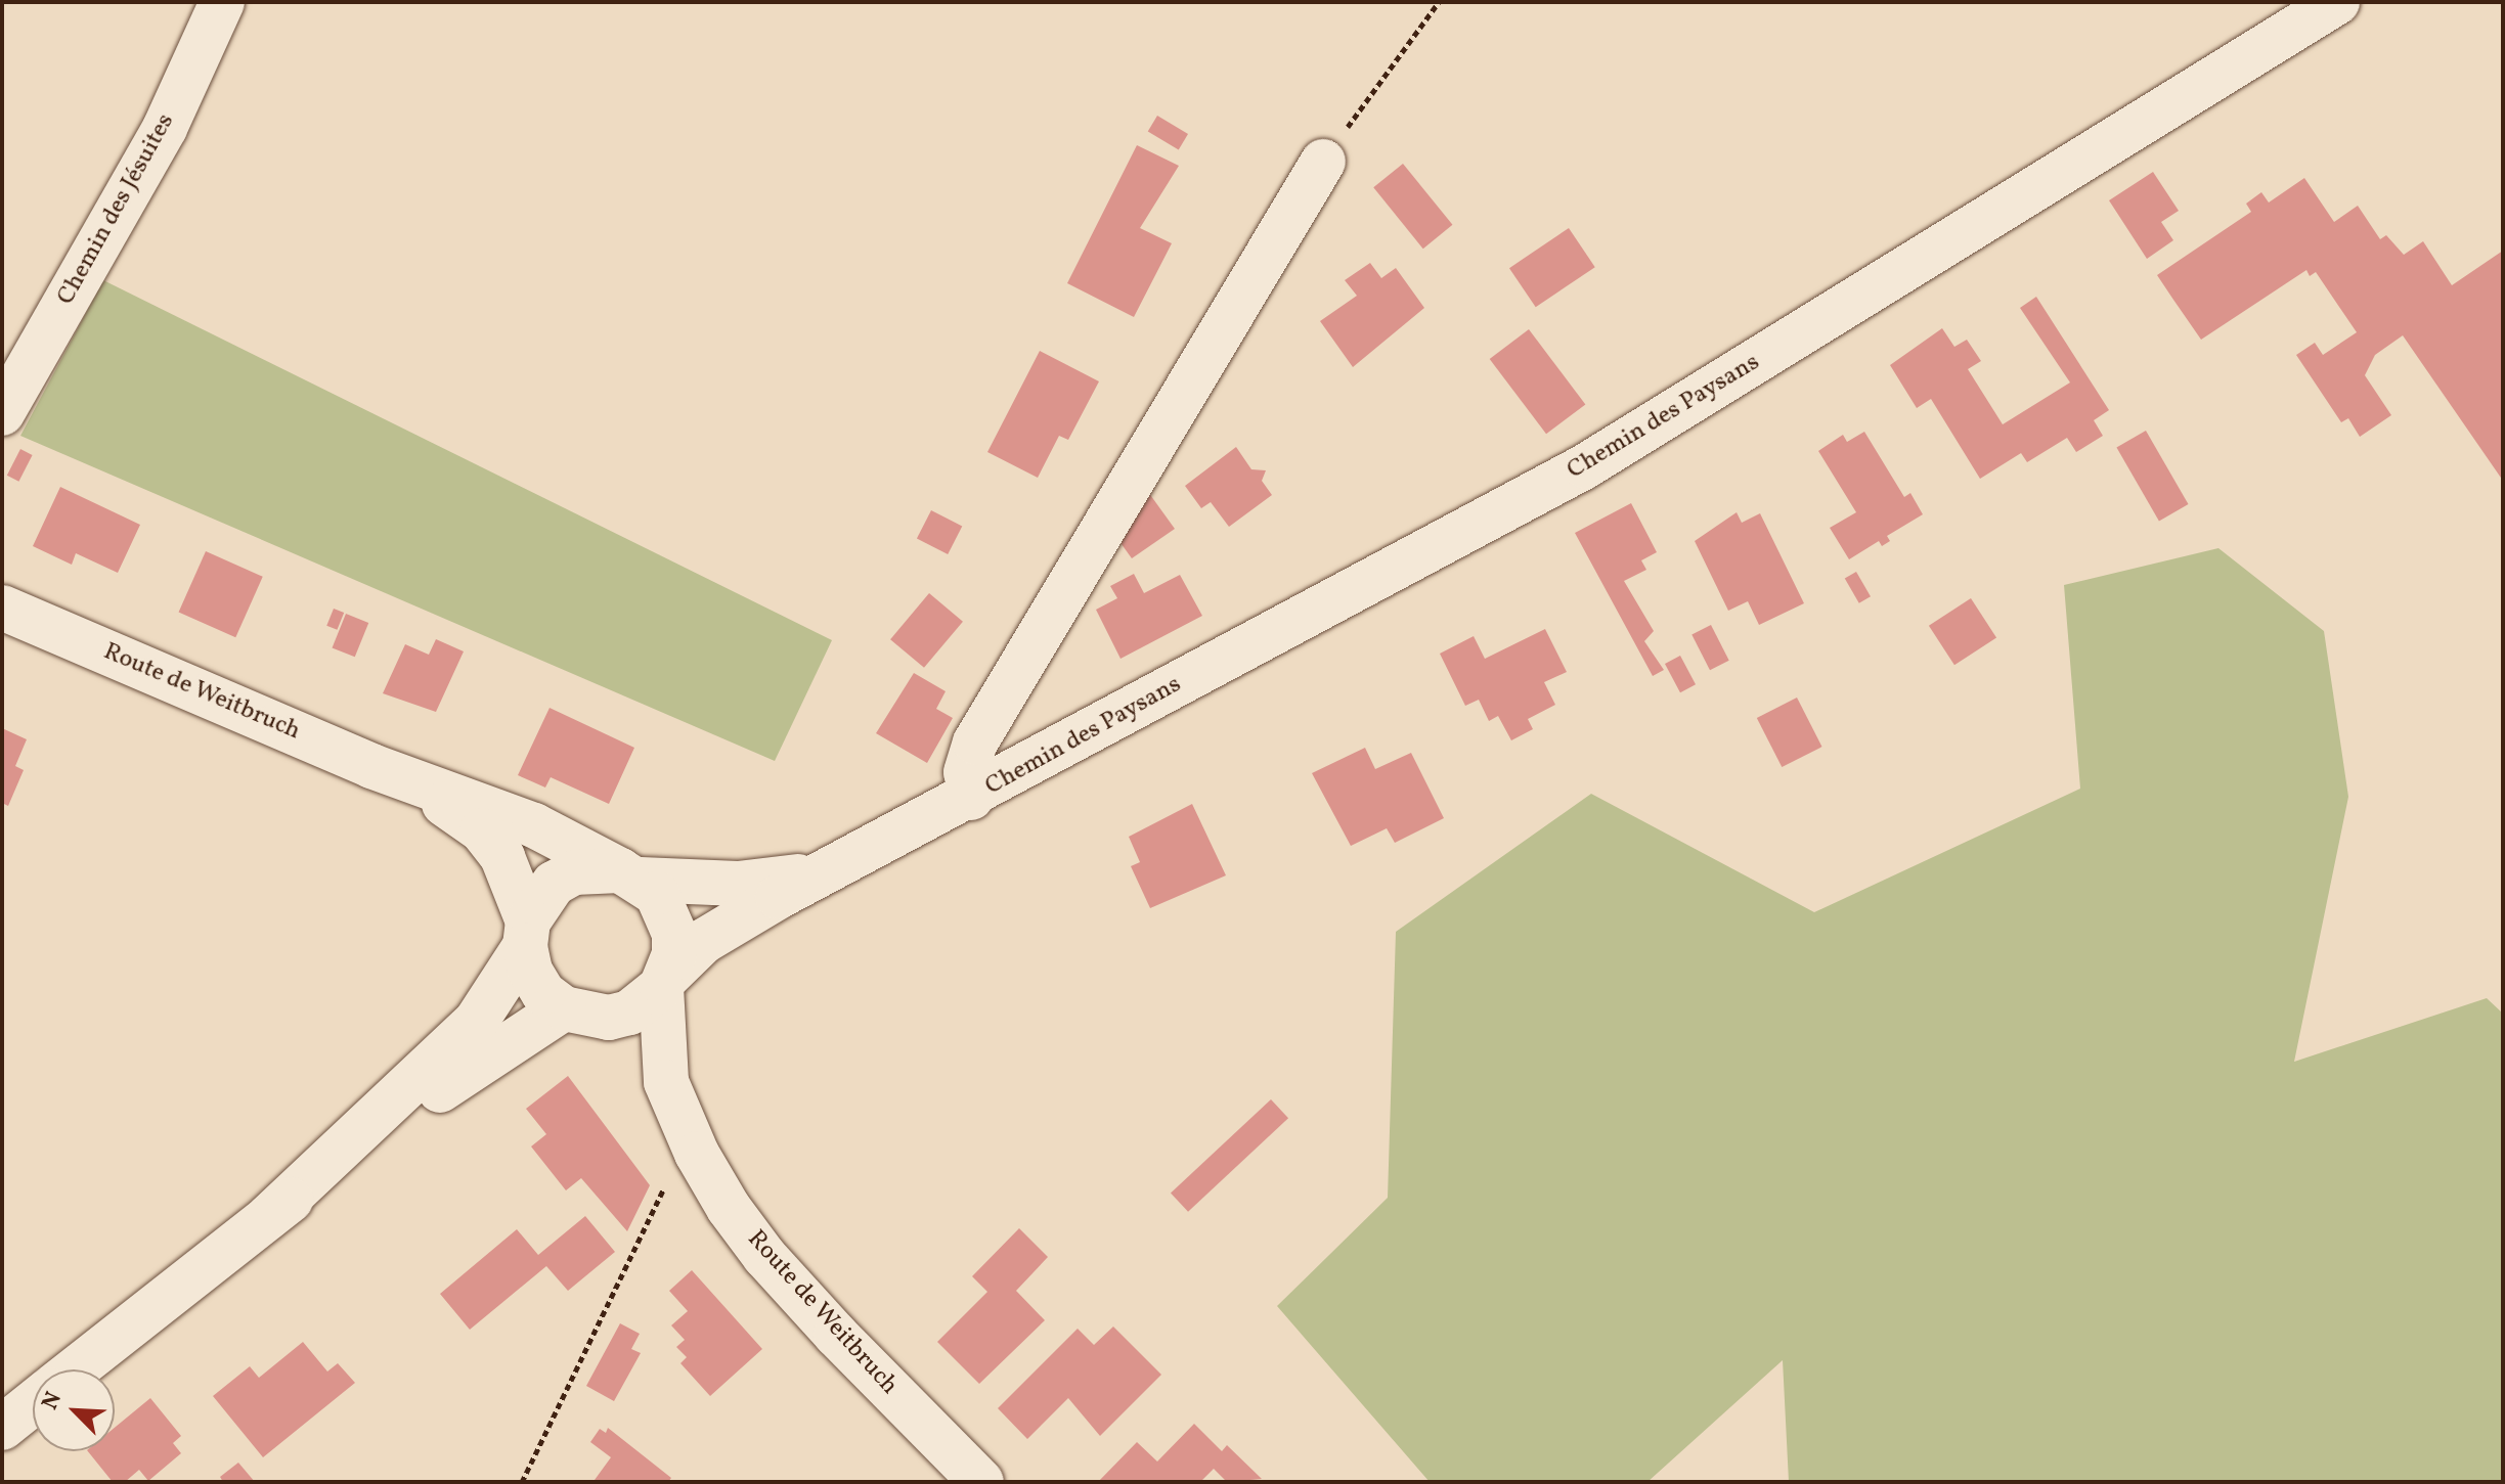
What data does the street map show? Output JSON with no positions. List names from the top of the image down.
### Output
{
  "streets": {
    "street": ["Chemin des Jésuites", "Chemin des Paysans", "Route de Weitbruch"]
  },
  "crossings": [
    ["Chemin des Paysans", "Route de Weitbruch"]
  ],
  "north": "top left"
}
